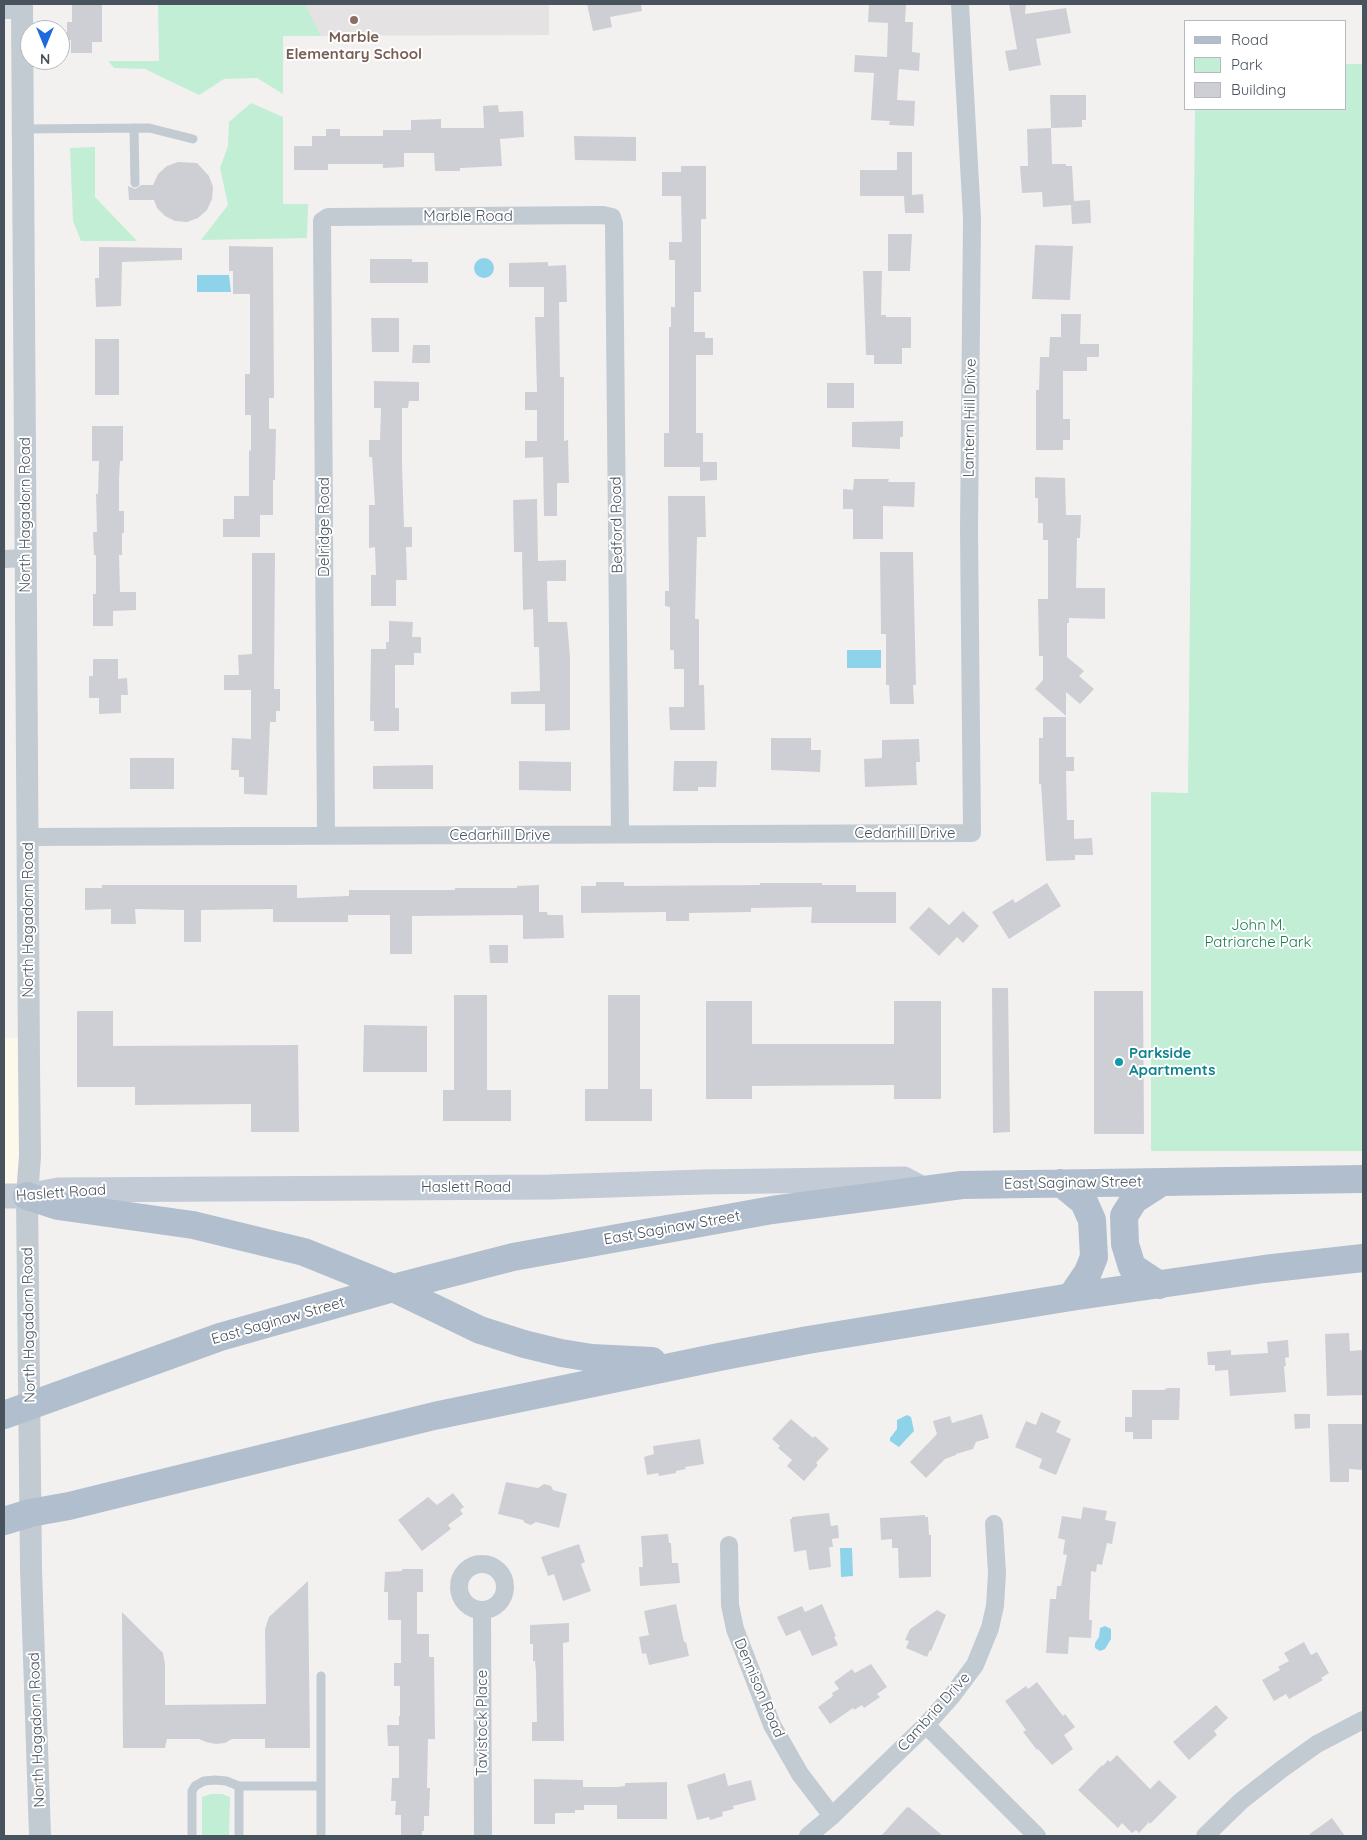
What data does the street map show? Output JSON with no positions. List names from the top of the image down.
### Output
{
  "streets": {
    "main road": ["East Saginaw Street", "Haslett Road"],
    "street": [
      "Marble Road",
      "Lantern Hill Drive",
      "North Hagadorn Road",
      "Bedford Road",
      "Delridge Road",
      "Cedarhill Drive",
      "Dennison Road",
      "Cambria Drive",
      "Tavistock Place"
    ]
  },
  "crossings": [
    ["Marble Road", "Bedford Road"],
    ["Marble Road", "Delridge Road"],
    ["Lantern Hill Drive", "Cedarhill Drive"],
    ["North Hagadorn Road", "Cedarhill Drive"],
    ["North Hagadorn Road", "East Saginaw Street"],
    ["North Hagadorn Road", "Haslett Road"],
    ["Bedford Road", "Cedarhill Drive"],
    ["Delridge Road", "Cedarhill Drive"],
    ["East Saginaw Street", "Haslett Road"],
    ["Dennison Road", "Cambria Drive"]
  ],
  "parks": ["John M. Patriarche Park"],
  "places": ["Marble Elementary School", "Parkside Apartments"],
  "legend": ["Road", "Park", "Building"],
  "north": "bottom"
}
